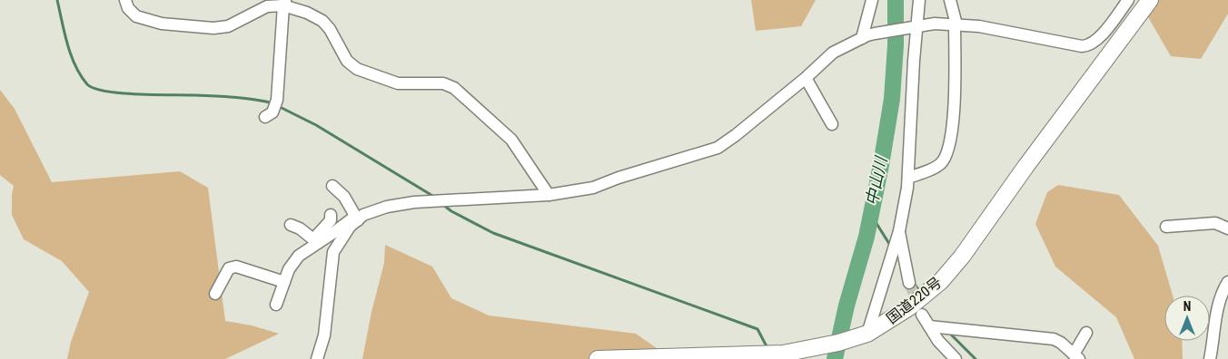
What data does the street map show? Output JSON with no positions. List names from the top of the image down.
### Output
{
  "streets": {
    "highway": ["国道220号"]
  },
  "water": ["中山川"],
  "north": "top"
}
